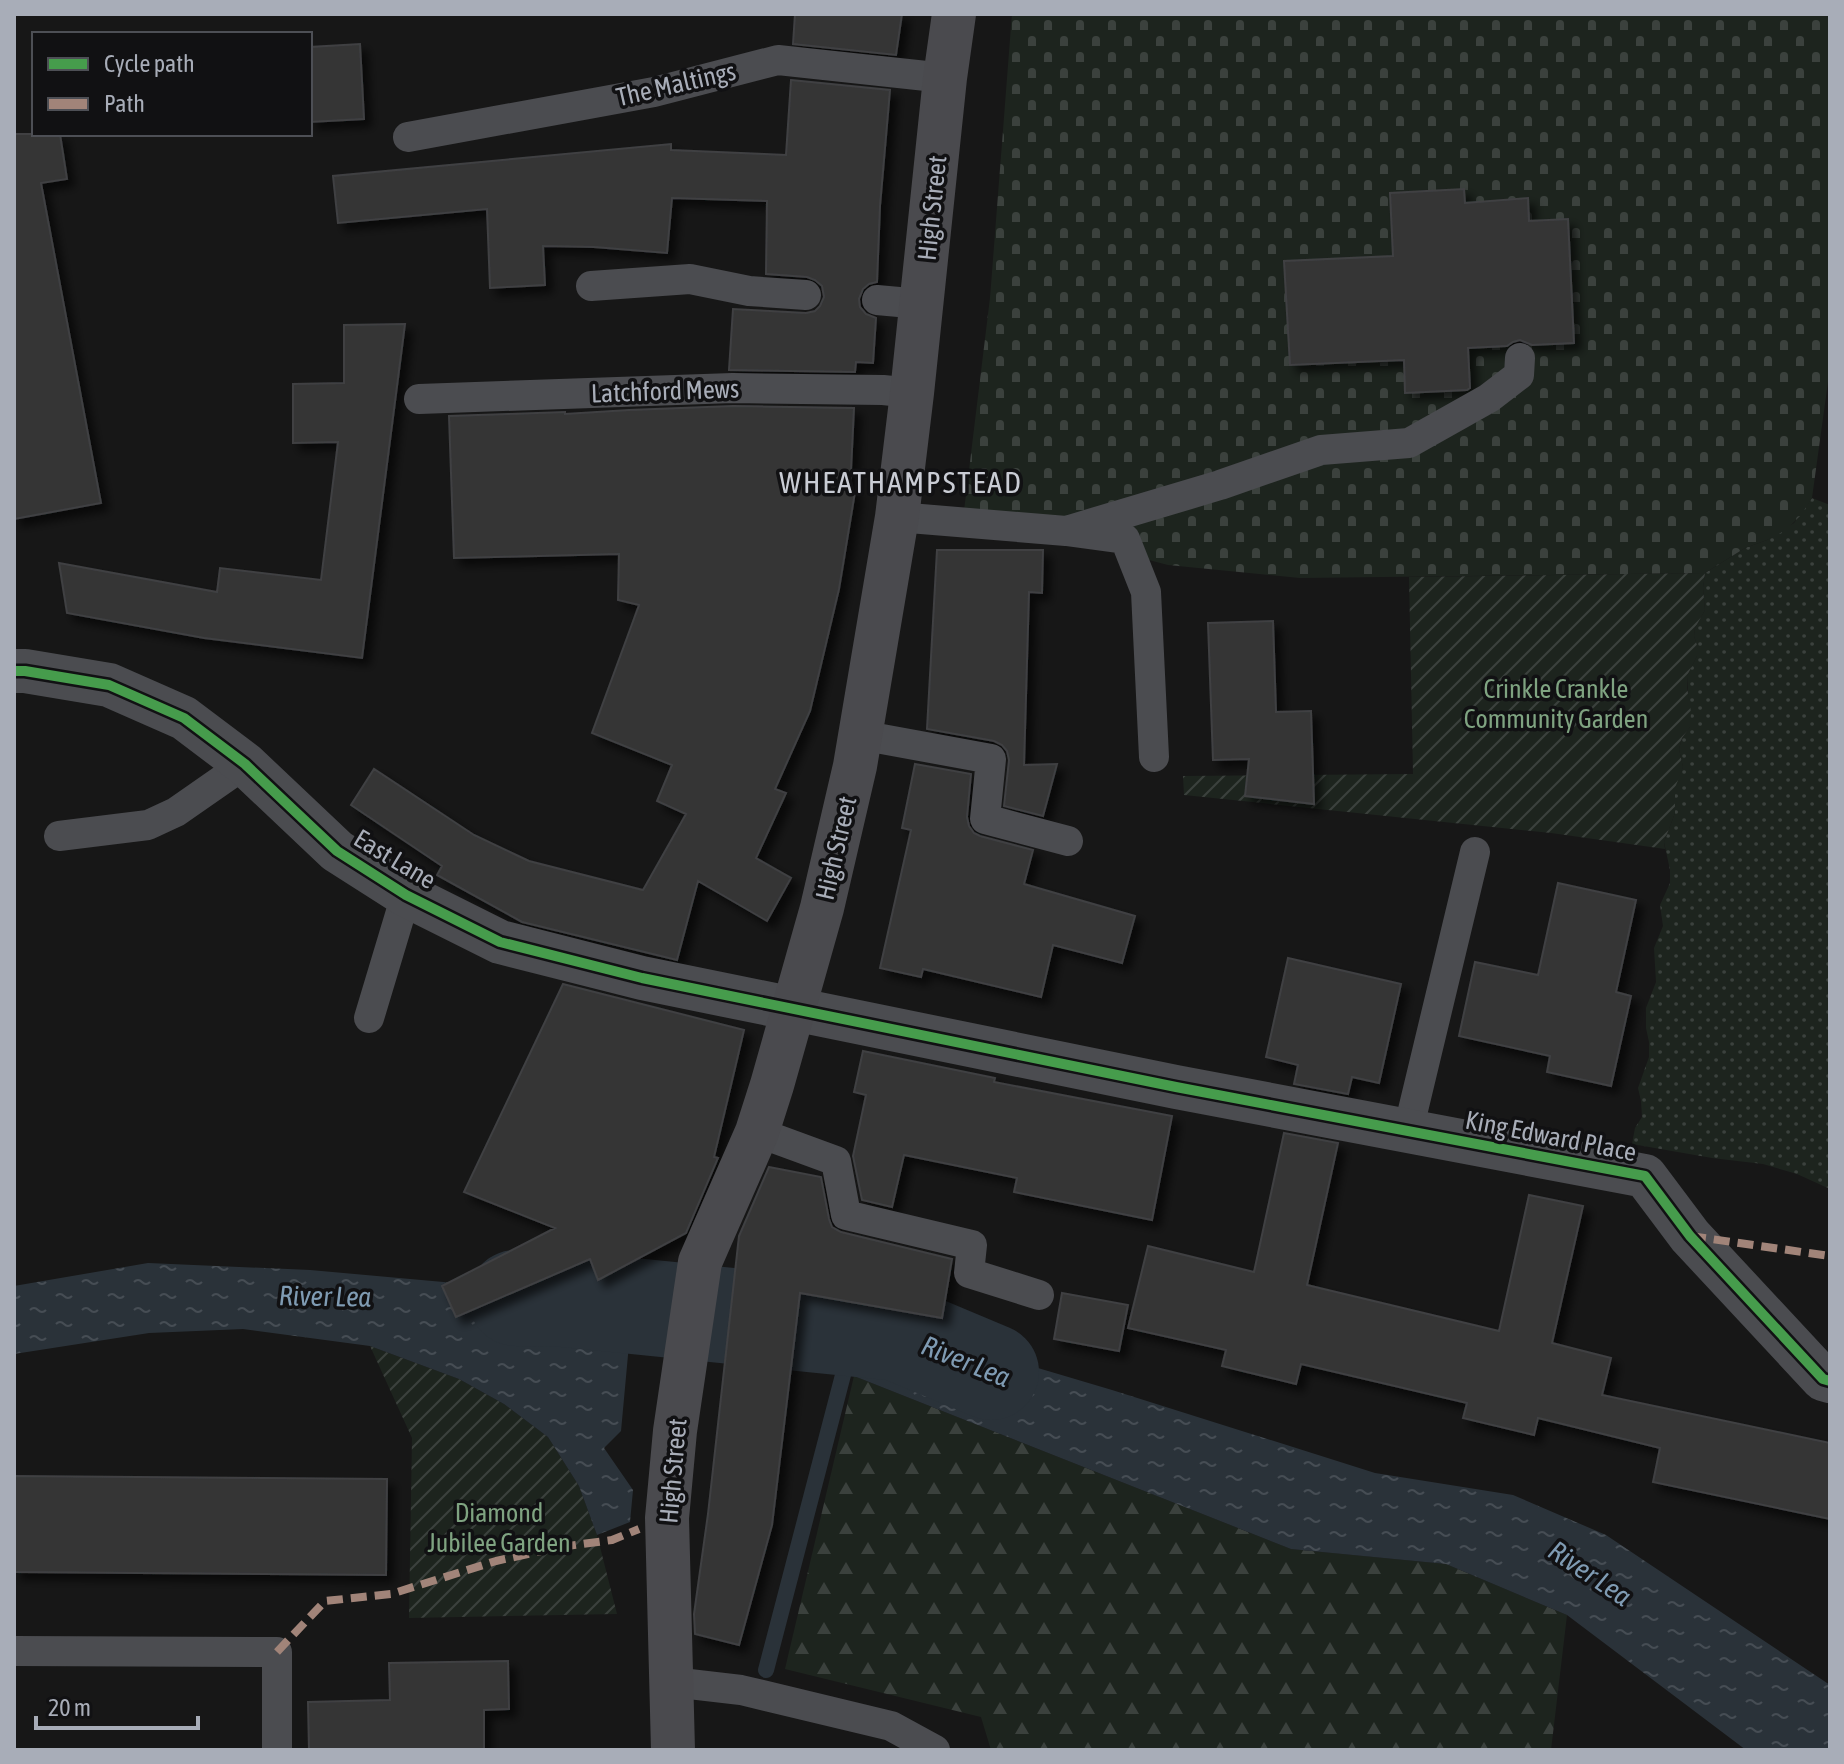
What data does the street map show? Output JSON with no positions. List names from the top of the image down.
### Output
{
  "streets": {
    "main road": ["High Street"],
    "street": ["East Lane", "King Edward Place"],
    "lane": ["The Maltings", "Latchford Mews"]
  },
  "crossings": [
    ["The Maltings", "High Street"],
    ["High Street", "Latchford Mews"],
    ["High Street", "East Lane"],
    ["East Lane", "King Edward Place"]
  ],
  "districts": ["WHEATHAMPSTEAD"],
  "water": ["River Lea"],
  "parks": ["Crinkle Crankle Community Garden", "Diamond Jubilee Garden"],
  "legend": ["Cycle path", "Path"],
  "scale_bar": "20 m"
}
